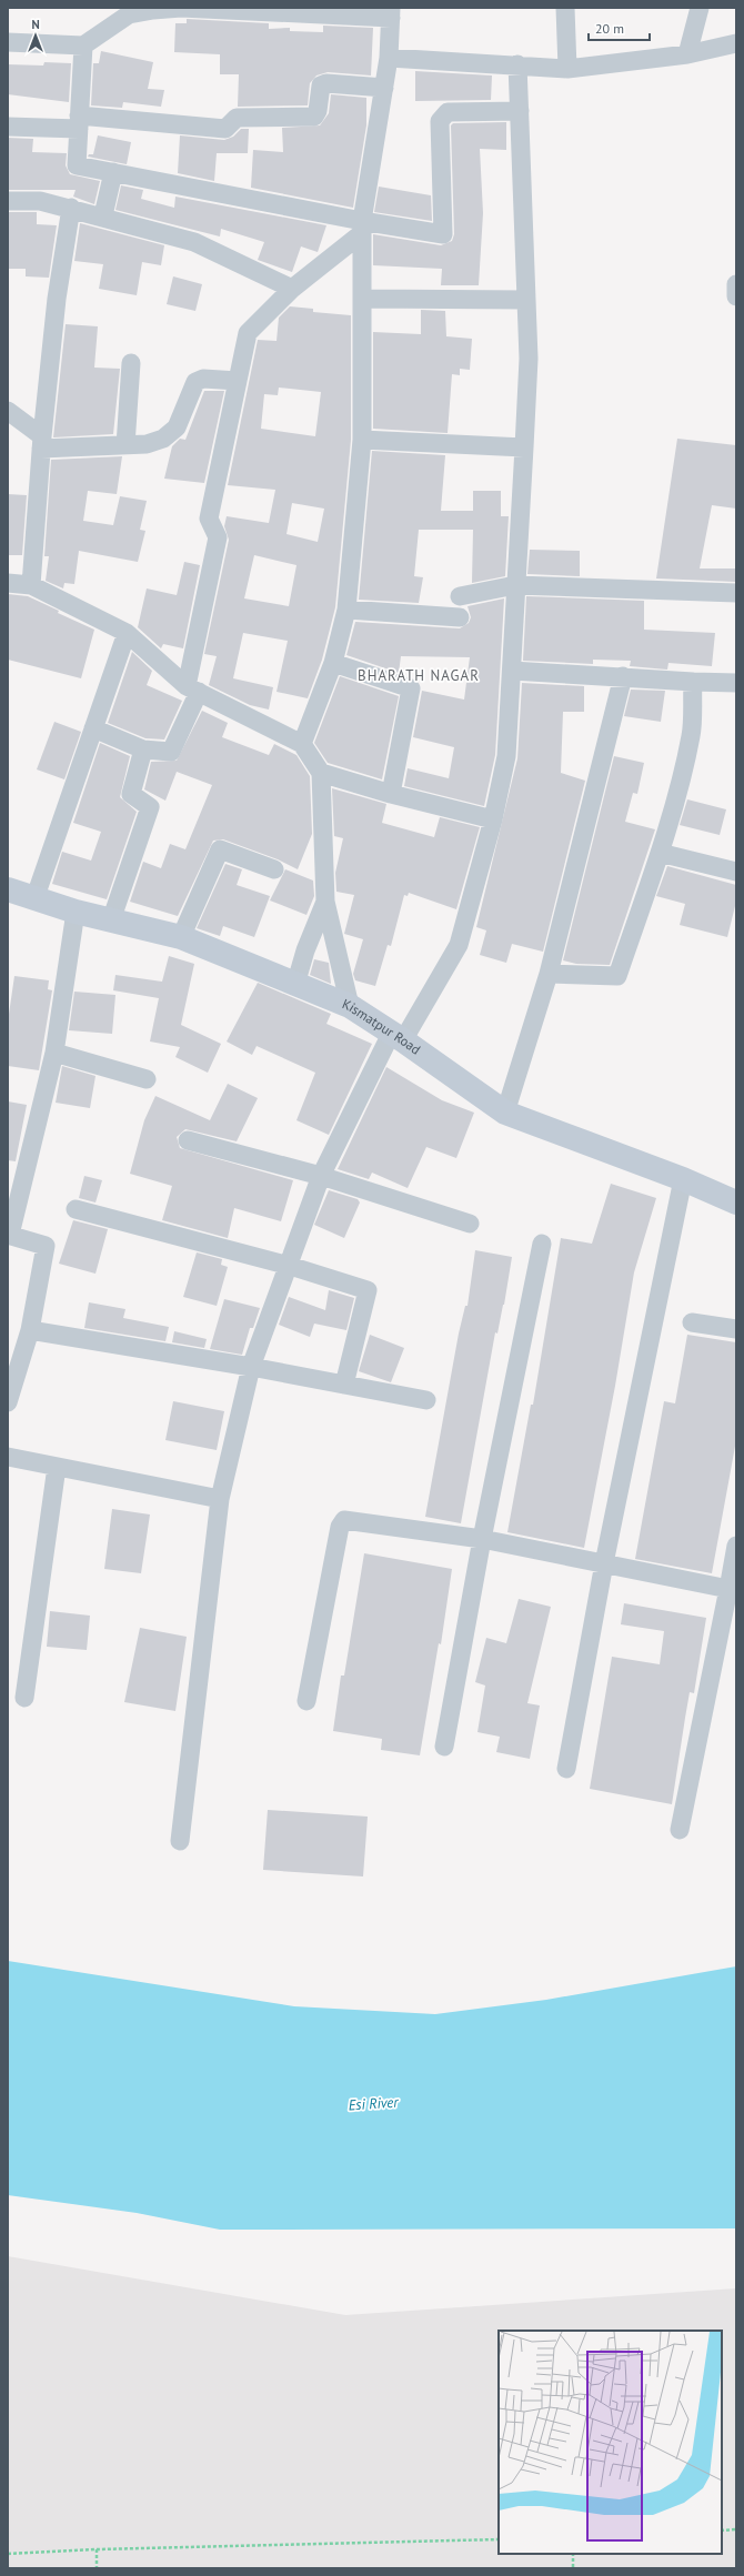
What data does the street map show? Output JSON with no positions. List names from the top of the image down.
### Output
{
  "streets": {
    "street": ["Kismatpur Road"]
  },
  "districts": ["BHARATH NAGAR"],
  "water": ["Esi River"],
  "scale_bar": "20 m",
  "north": "top"
}
